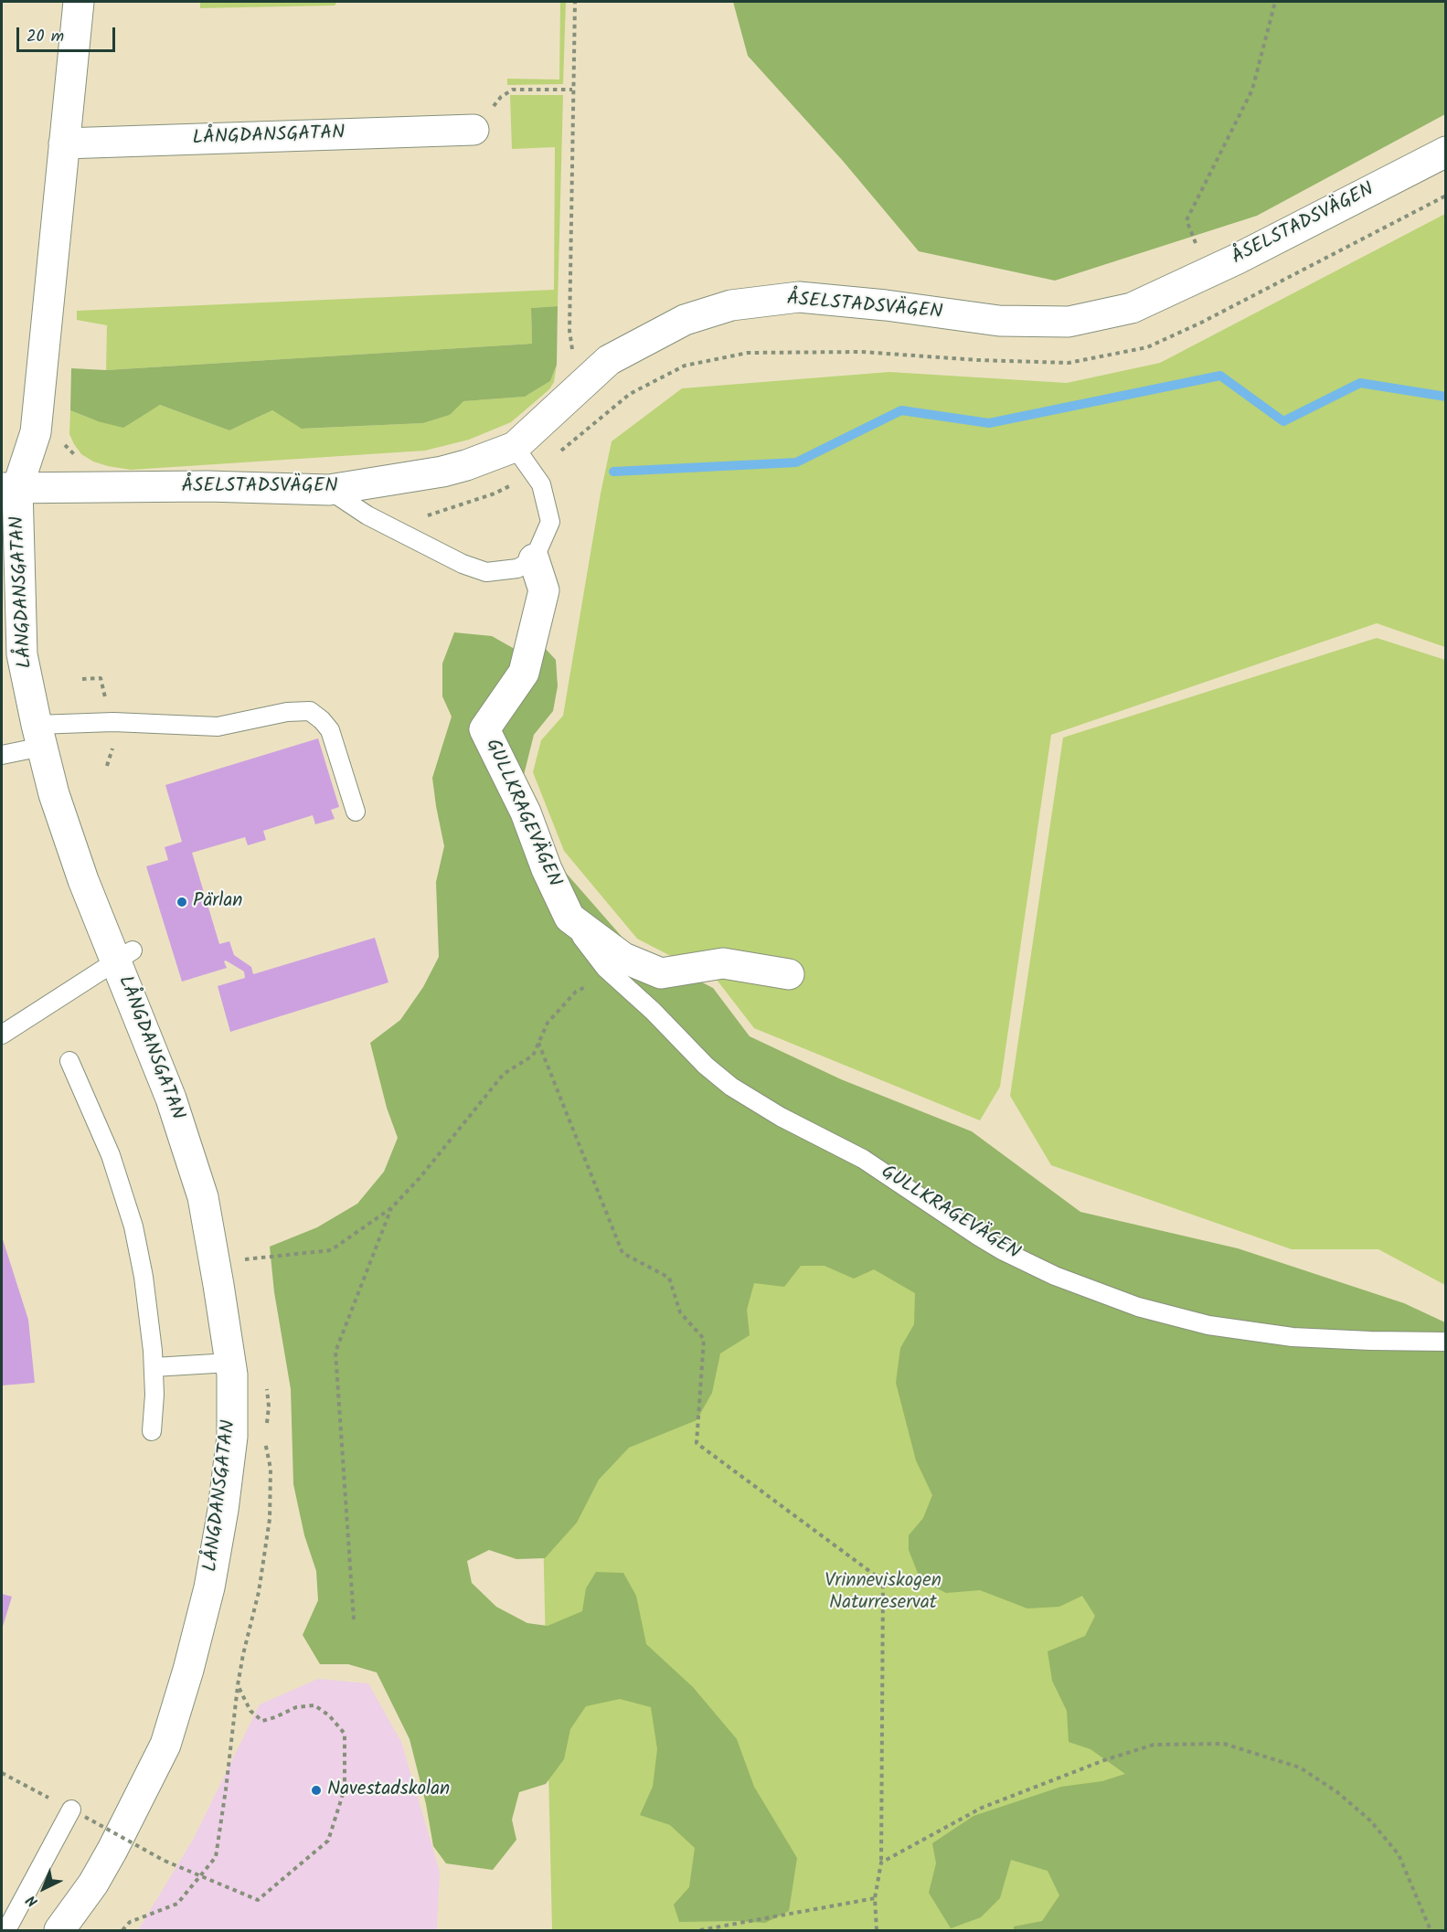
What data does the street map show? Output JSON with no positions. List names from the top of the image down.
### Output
{
  "streets": {
    "street": ["LÅNGDANSGATAN", "ÅSELSTADSVÄGEN", "GULLKRAGEVÄGEN"]
  },
  "crossings": [
    ["LÅNGDANSGATAN", "ÅSELSTADSVÄGEN"]
  ],
  "parks": ["Vrinneviskogen Naturreservat"],
  "places": ["Pärlan", "Navestadskolan"],
  "scale_bar": "20 m",
  "north": "bottom left"
}
